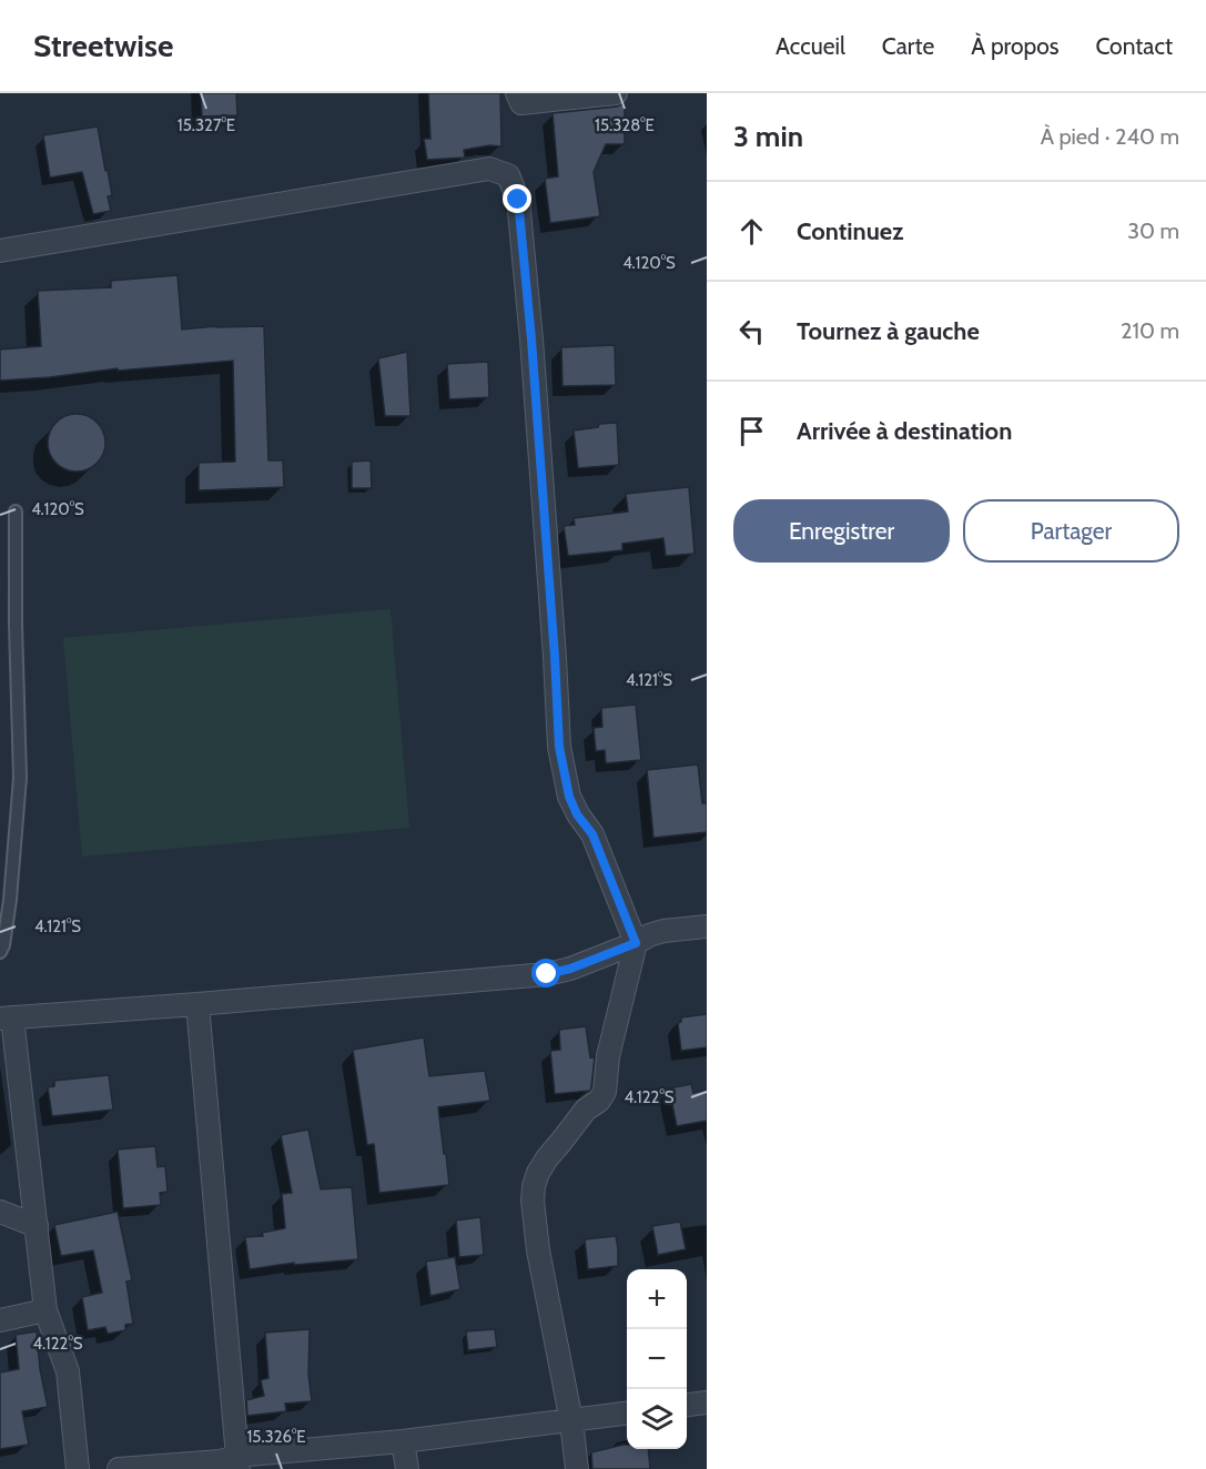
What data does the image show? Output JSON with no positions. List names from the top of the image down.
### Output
{
  "page": {
    "header": "Streetwise",
    "nav": [
      "Accueil",
      "Carte",
      "À propos",
      "Contact"
    ],
    "heading": ["3 min", "À pied · 240 m"],
    "list": [
      ["Continuez", "30 m"],
      ["Tournez à gauche", "210 m"],
      "Arrivée à destination"
    ],
    "buttons": ["Enregistrer", "Partager"],
    "map_buttons": ["+", "−"]
  },
  "coordinates": [
    "15.327°E",
    "15.328°E",
    "4.120°S",
    "4.121°S",
    "4.122°S",
    "15.326°E"
  ]
}
